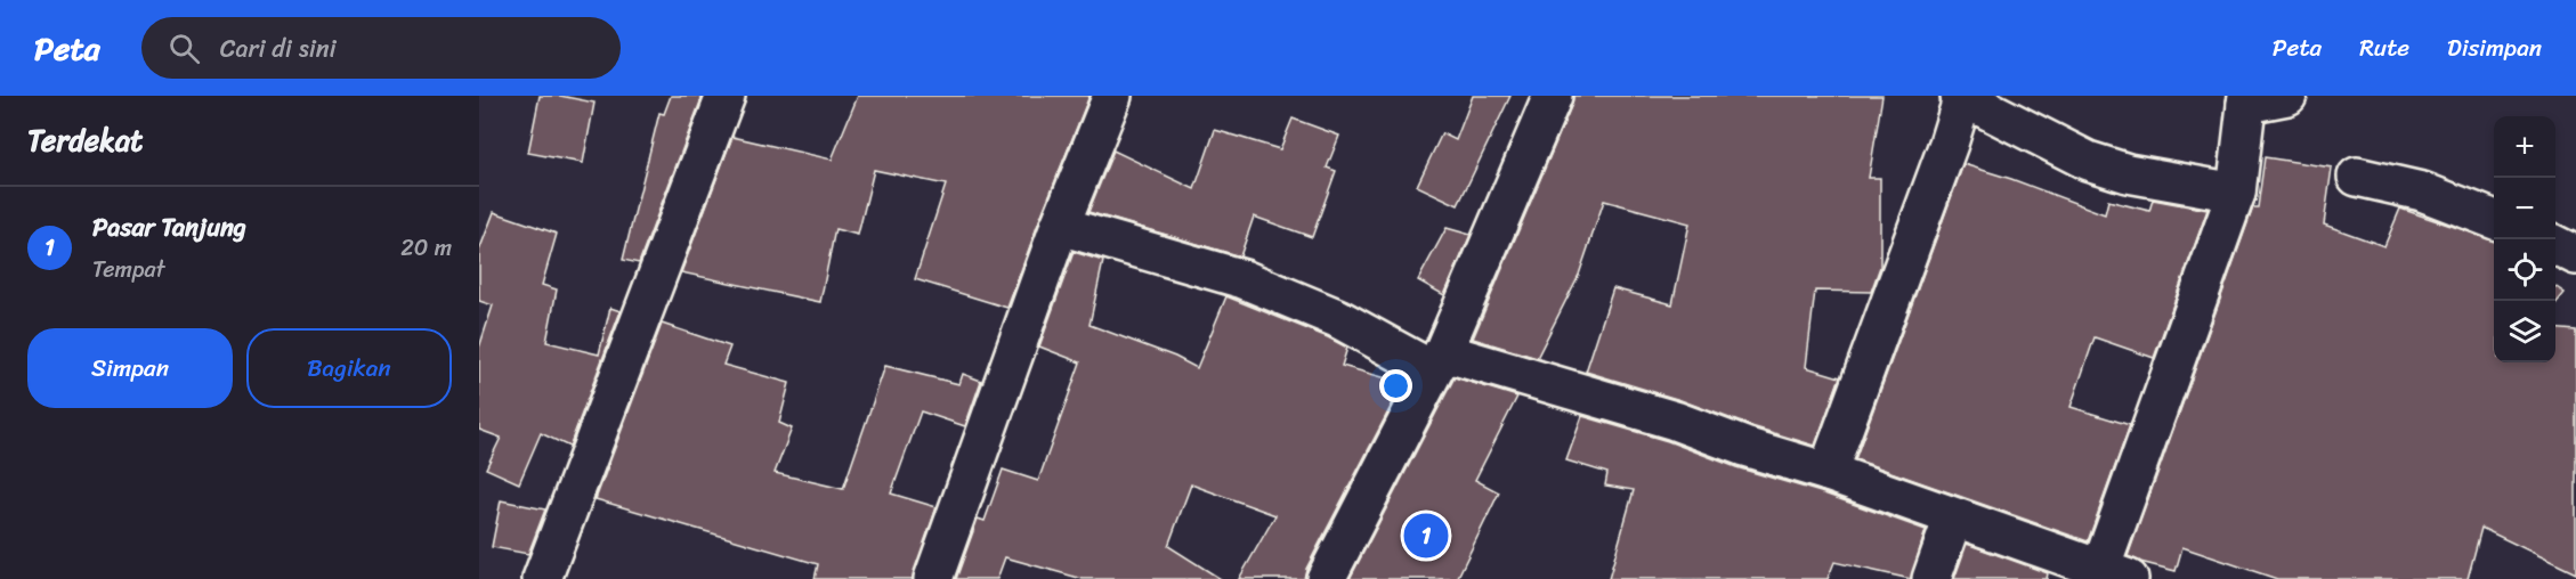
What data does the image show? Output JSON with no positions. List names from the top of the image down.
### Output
{
  "page": {
    "header": "Peta",
    "search": "Cari di sini",
    "nav": ["Peta", "Rute", "Disimpan"],
    "heading": "Terdekat",
    "map_buttons": ["+", "−"],
    "list": [
      {
        "mark": "1",
        "name": "Pasar Tanjung",
        "note": "Tempat",
        "value": "20 m"
      }
    ],
    "buttons": ["Simpan", "Bagikan"],
    "pins": "1"
  }
}
